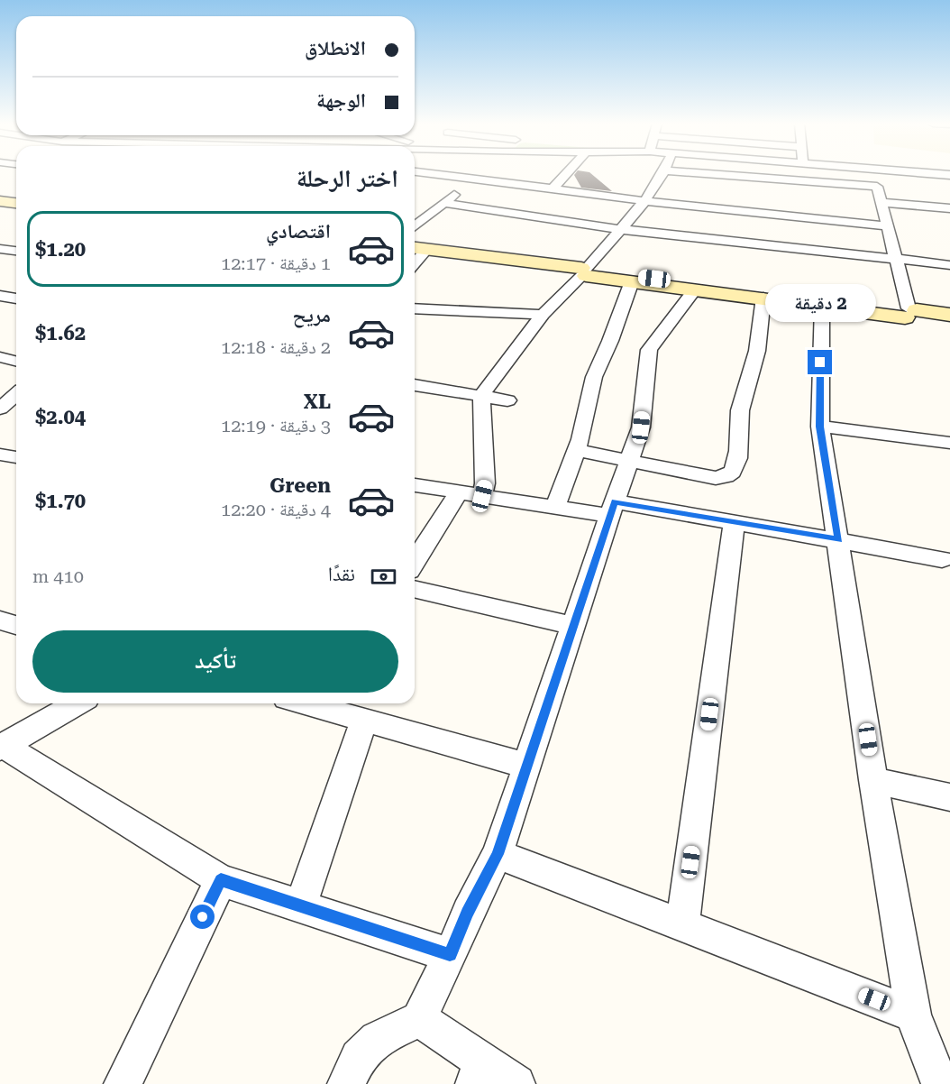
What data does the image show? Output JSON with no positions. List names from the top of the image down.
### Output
{
  "page": {
    "banner": ["الانطلاق", "الوجهة"],
    "heading": "اختر الرحلة",
    "list": [
      {
        "name": "اقتصادي",
        "note": "1 دقيقة · 12:17",
        "value": "$1.20"
      },
      {
        "name": "مريح",
        "note": "2 دقيقة · 12:18",
        "value": "$1.62"
      },
      {
        "name": "XL",
        "note": "3 دقيقة · 12:19",
        "value": "$2.04"
      },
      {
        "name": "Green",
        "note": "4 دقيقة · 12:20",
        "value": "$1.70"
      }
    ],
    "bubble": "2 دقيقة",
    "pay": ["نقدًا", "410 m"],
    "buttons": "تأكيد"
  }
}
